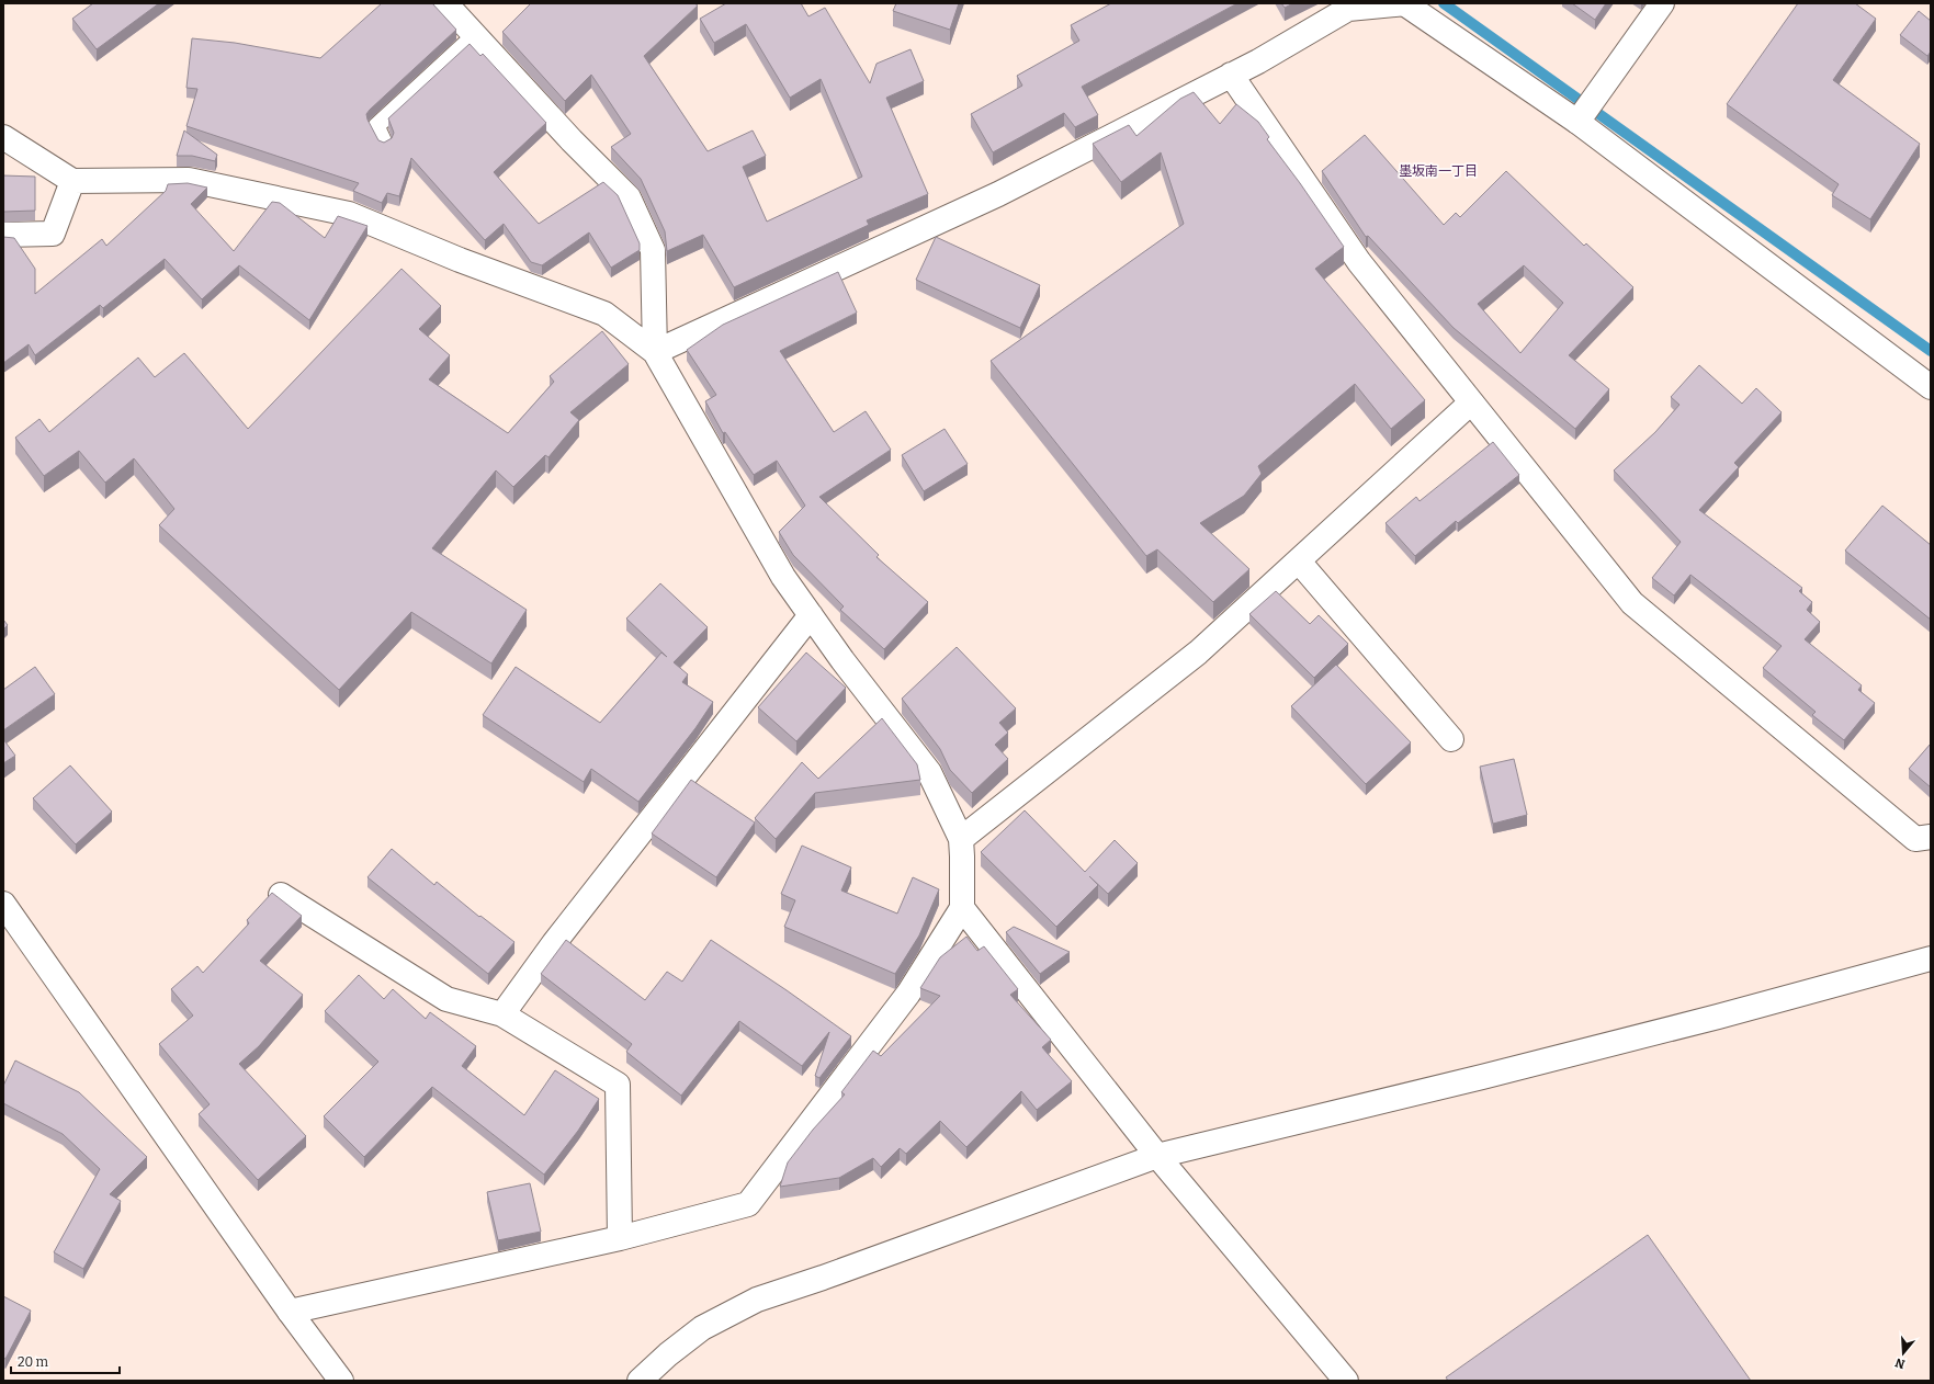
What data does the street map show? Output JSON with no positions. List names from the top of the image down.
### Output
{
  "districts": ["墨坂南一丁目"],
  "scale_bar": "20 m",
  "north": "bottom"
}
